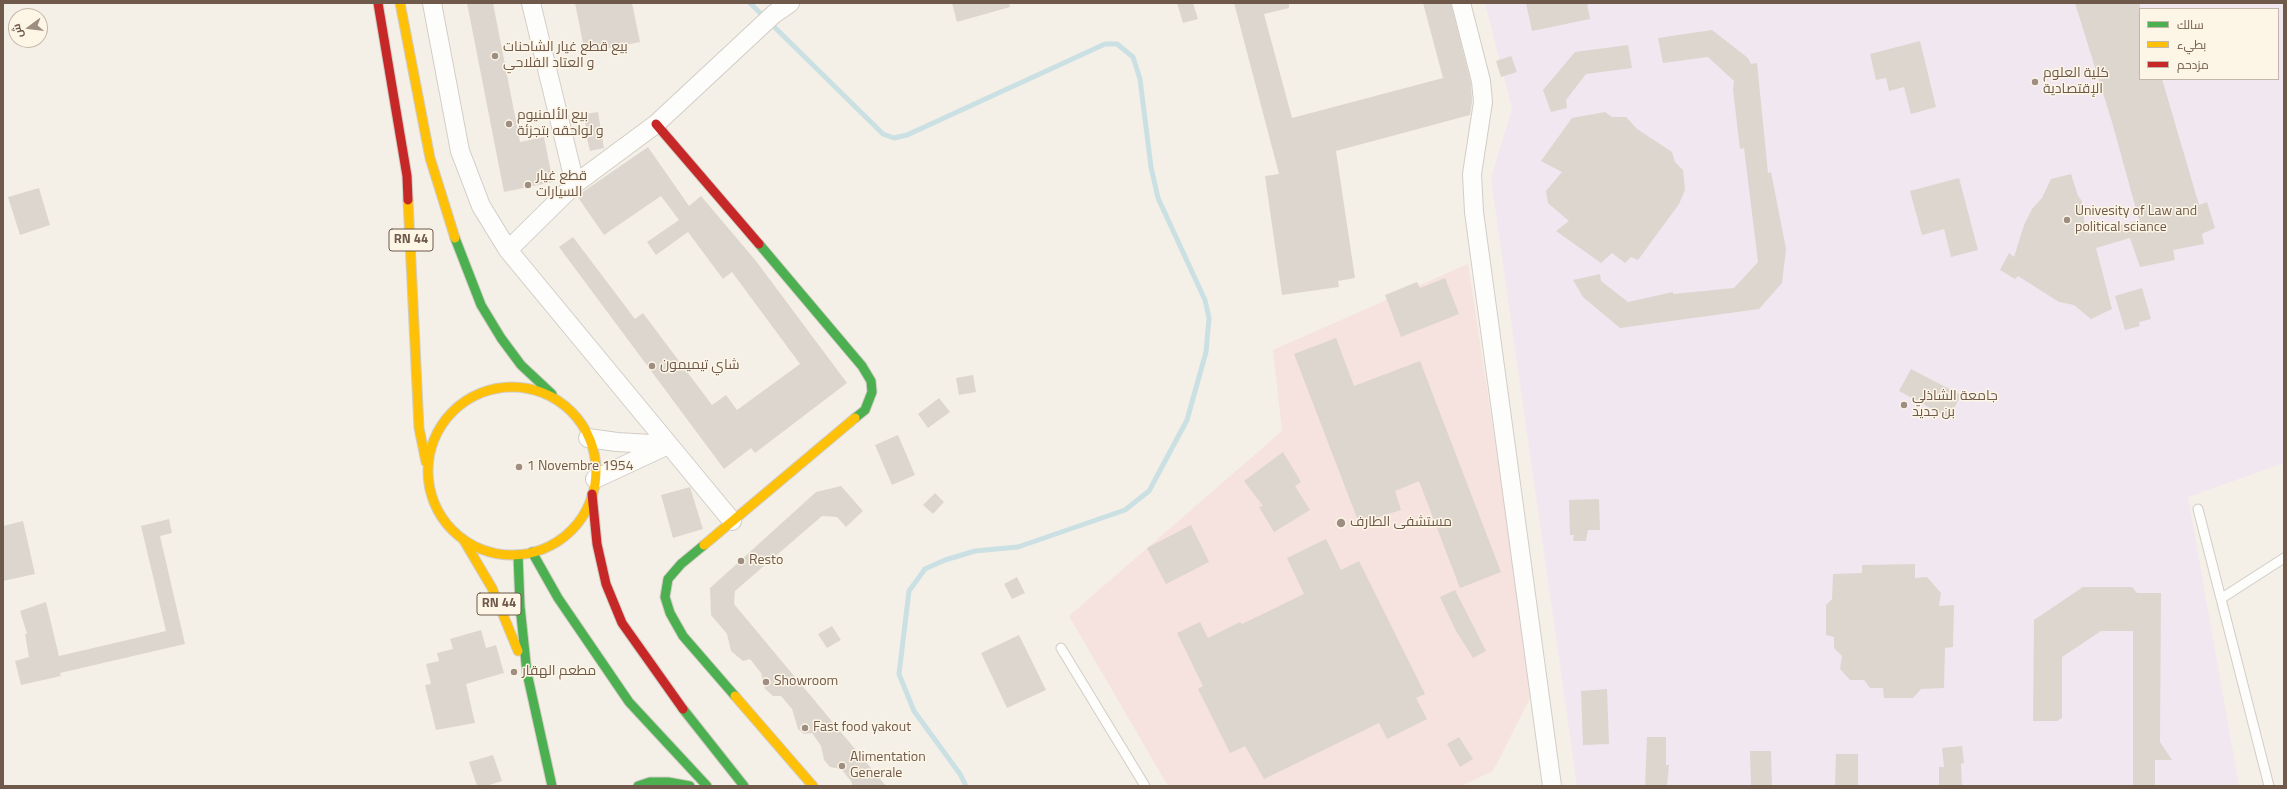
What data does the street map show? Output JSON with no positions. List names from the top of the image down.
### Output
{
  "streets": {
    "main road": ["RN 44"]
  },
  "places": [
    "بيع قطع غيار الشاحنات و العتاد الفلاحي",
    "كلية العلوم الإقتصادية",
    "بيع الألمنيوم و لواحقه بتجزئة",
    "قطع غيار السيارات",
    "Univesity of Law and political sciance",
    "شاي تيميمون",
    "جامعة الشاذلي بن جديد",
    "1 Novembre 1954",
    "مستشفى الطارف",
    "Resto",
    "مطعم الهقار",
    "Showroom",
    "Fast food yakout",
    "Alimentation Generale"
  ],
  "legend": ["سالك", "بطيء", "مزدحم"],
  "north": "left"
}
